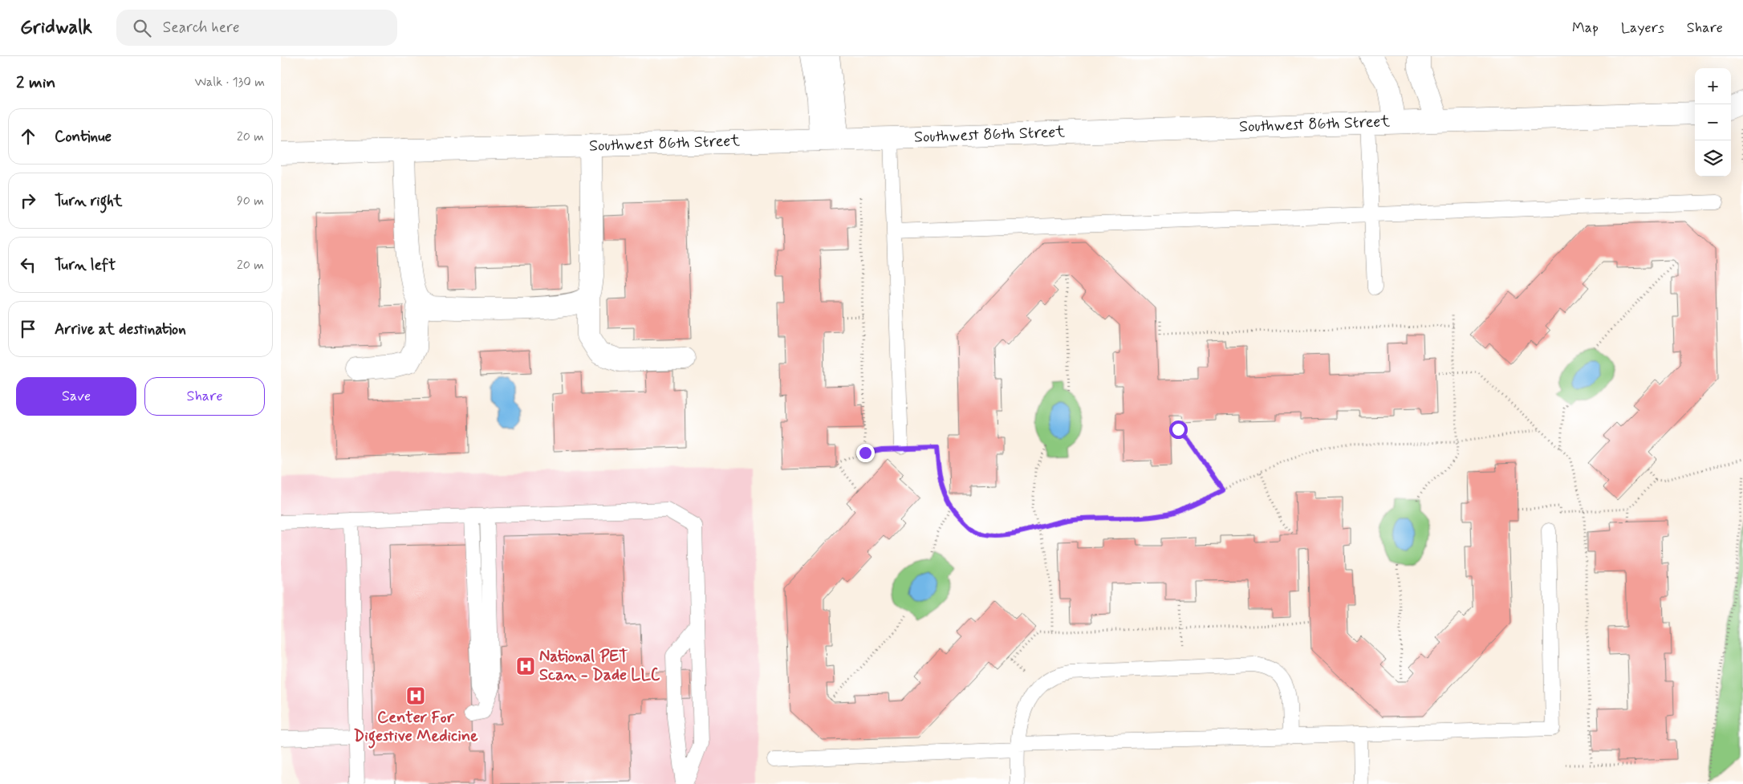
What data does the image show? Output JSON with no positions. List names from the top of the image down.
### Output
{
  "streets": {
    "street": ["Southwest 86th Street"]
  },
  "places": {
    "hospital": ["National PET Scan - Dade LLC", "Center For Digestive Medicine"]
  },
  "page": {
    "header": "Gridwalk",
    "search": "Search here",
    "nav": ["Map", "Layers", "Share"],
    "heading": ["2 min", "Walk · 130 m"],
    "map_buttons": ["+", "−"],
    "list": [
      ["Continue", "20 m"],
      ["Turn right", "90 m"],
      ["Turn left", "20 m"],
      "Arrive at destination"
    ],
    "buttons": ["Save", "Share"]
  }
}
